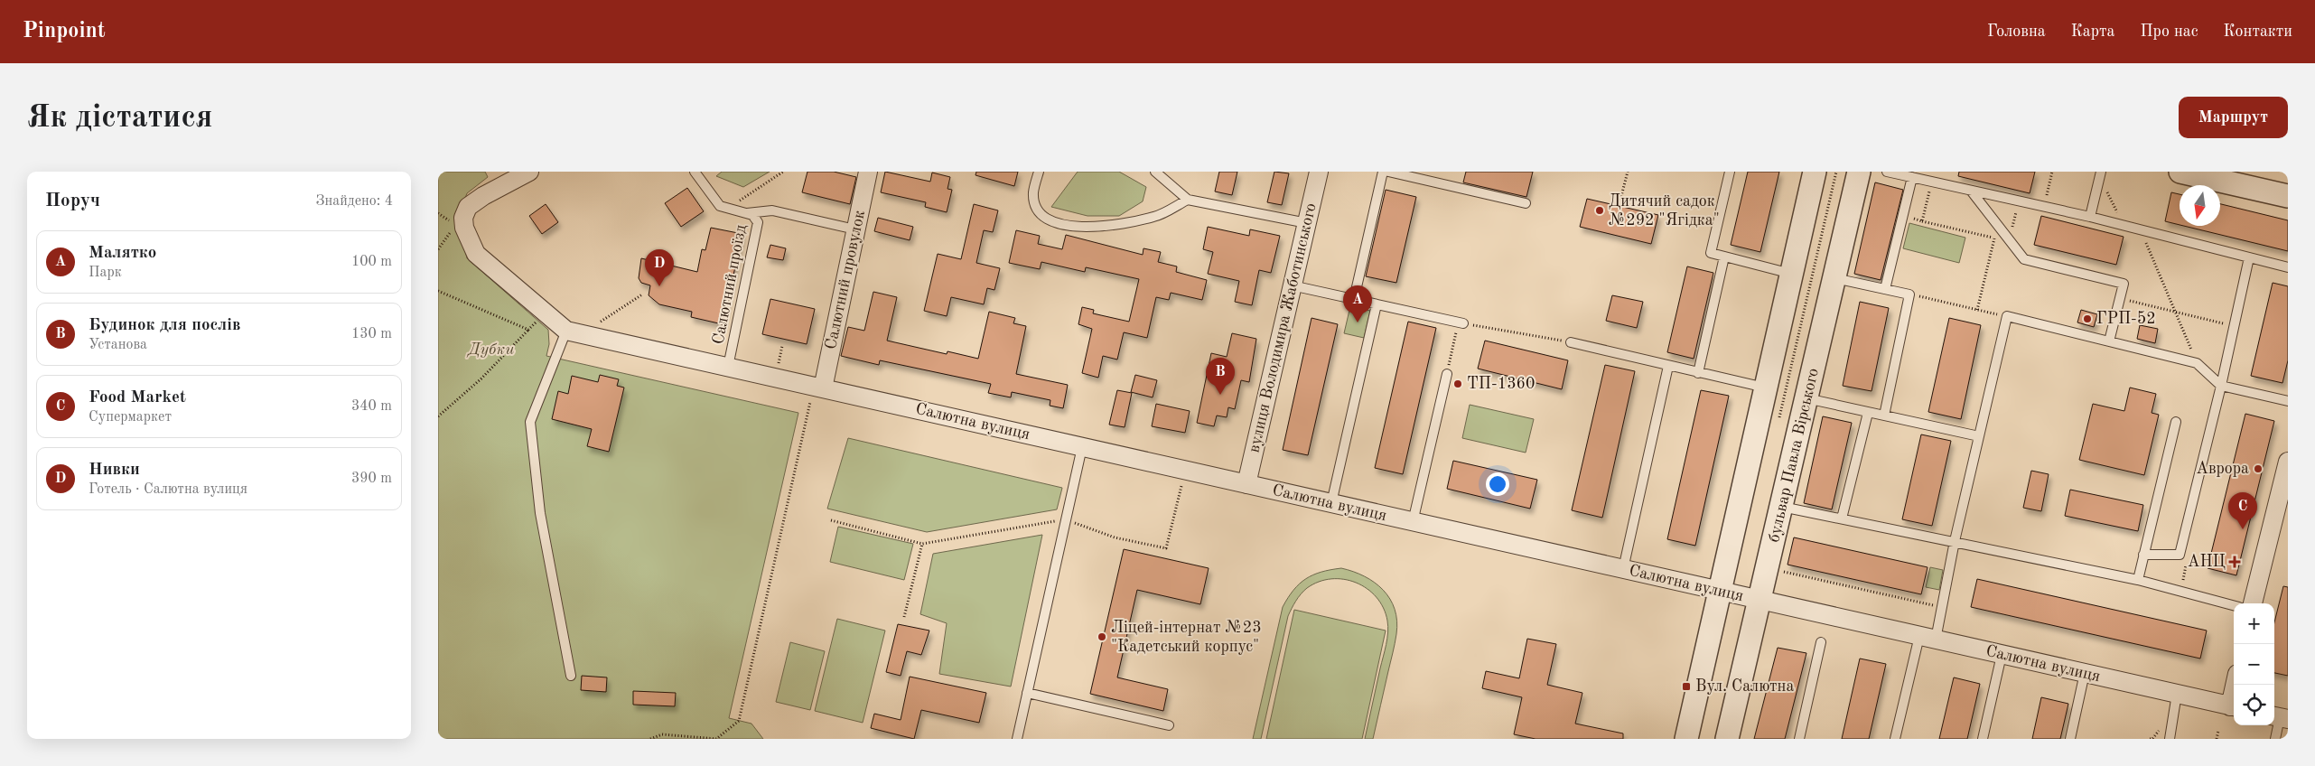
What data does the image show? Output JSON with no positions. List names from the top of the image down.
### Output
{
  "streets": {
    "street": [
      "Салютний провулок",
      "вулиця Володимира Жаботинського",
      "Салютна вулиця",
      "бульвар Павла Вірського"
    ],
    "lane": ["Салютний проїзд"]
  },
  "crossings": [
    ["Салютний провулок", "Салютний проїзд"],
    ["Салютний провулок", "Салютна вулиця"],
    ["Салютний проїзд", "Салютна вулиця"],
    ["вулиця Володимира Жаботинського", "Салютна вулиця"],
    ["Салютна вулиця", "бульвар Павла Вірського"]
  ],
  "parks": ["Дубки"],
  "places": {
    "other": [
      "Дитячий садок №292 \"Ягідка\"",
      "ГРП-52",
      "ТП-1360",
      "Аврора",
      "Ліцей-інтернат №23 \"Кадетський корпус\""
    ],
    "health": ["АНЦ"],
    "transit": ["Вул. Салютна"]
  },
  "north": "bottom",
  "page": {
    "header": "Pinpoint",
    "nav": [
      "Головна",
      "Карта",
      "Про нас",
      "Контакти"
    ],
    "buttons": "Маршрут",
    "title": "Як дістатися",
    "heading": ["Поруч", "Знайдено: 4"],
    "list": [
      {
        "mark": "A",
        "name": "Малятко",
        "note": "Парк",
        "value": "100 m"
      },
      {
        "mark": "B",
        "name": "Будинок для послів",
        "note": "Установа",
        "value": "130 m"
      },
      {
        "mark": "C",
        "name": "Food Market",
        "note": "Супермаркет",
        "value": "340 m"
      },
      {
        "mark": "D",
        "name": "Нивки",
        "note": "Готель · Салютна вулиця",
        "value": "390 m"
      }
    ],
    "pins": [
      "D",
      "A",
      "B",
      "C"
    ],
    "map_buttons": ["+", "−"]
  }
}
